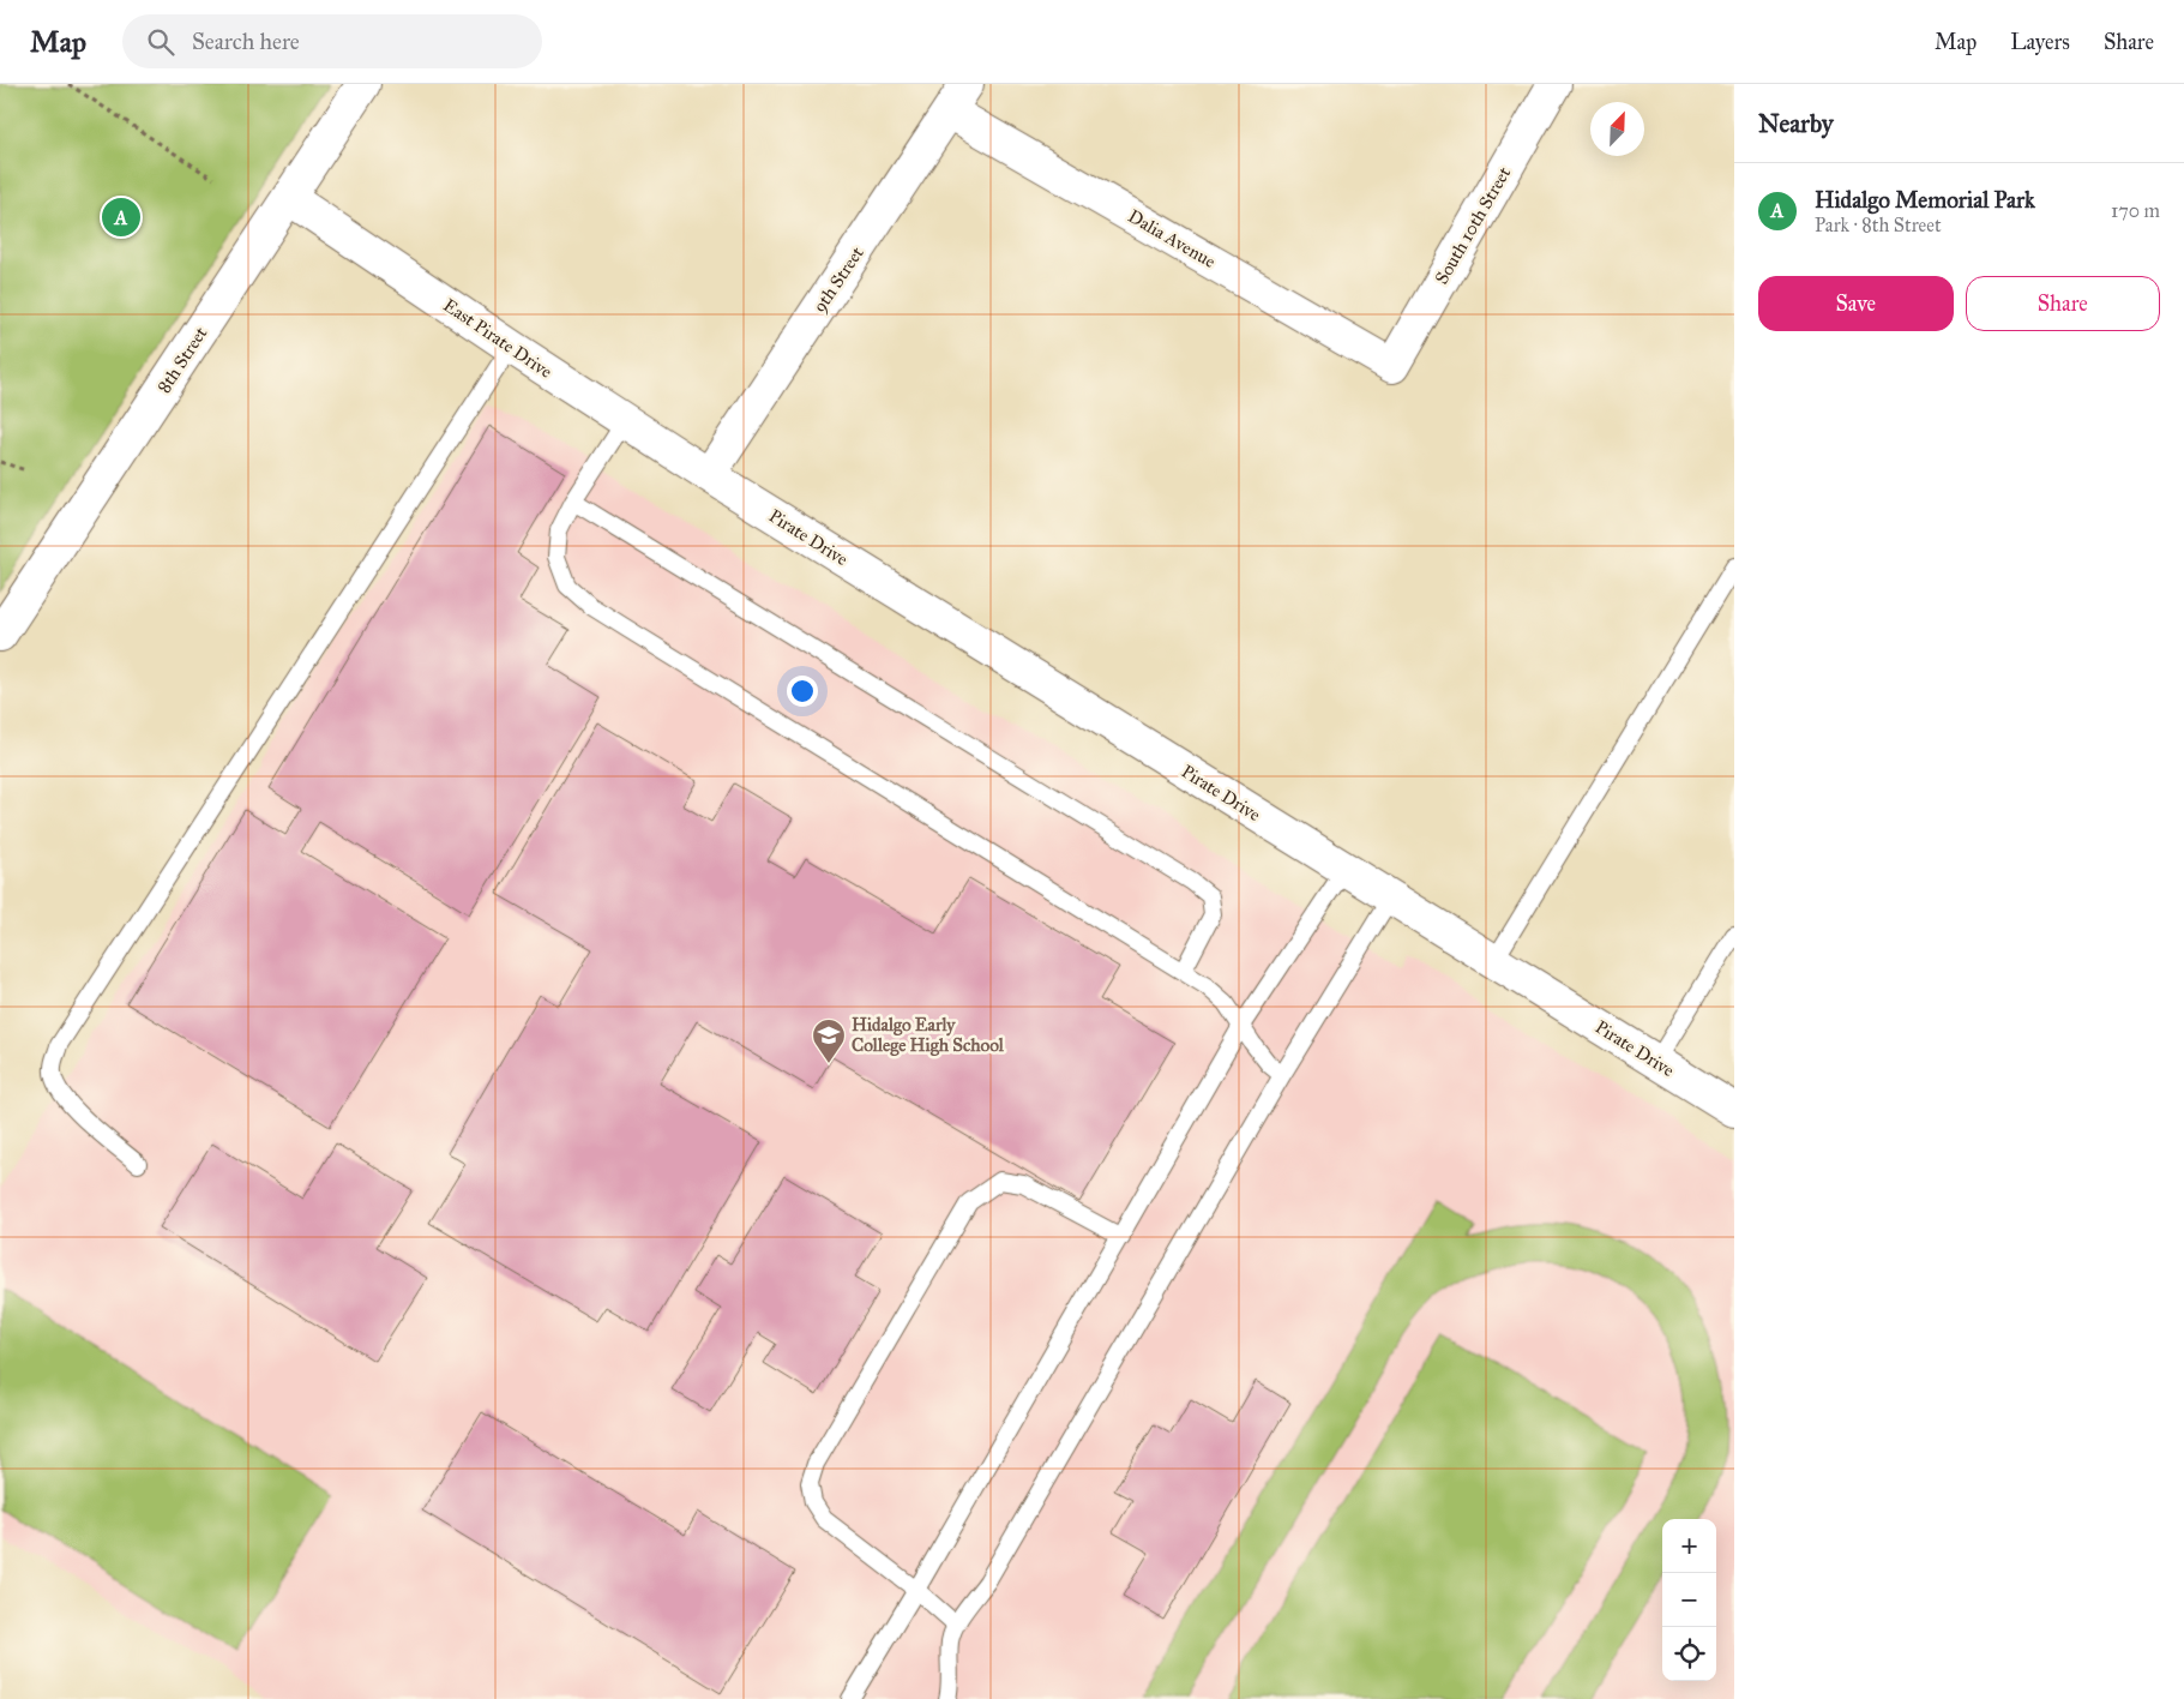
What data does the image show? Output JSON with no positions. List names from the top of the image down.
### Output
{
  "streets": {
    "street": [
      "South 10th Street",
      "Dalia Avenue",
      "9th Street",
      "East Pirate Drive",
      "8th Street",
      "Pirate Drive"
    ]
  },
  "crossings": [
    ["South 10th Street", "Dalia Avenue"],
    ["Dalia Avenue", "9th Street"],
    ["9th Street", "East Pirate Drive"],
    ["9th Street", "Pirate Drive"],
    ["East Pirate Drive", "8th Street"],
    ["East Pirate Drive", "Pirate Drive"]
  ],
  "places": {
    "school or university": ["Hidalgo Early College High School"]
  },
  "north": "top right",
  "page": {
    "header": "Map",
    "search": "Search here",
    "nav": ["Map", "Layers", "Share"],
    "heading": "Nearby",
    "list": [
      {
        "mark": "A",
        "name": "Hidalgo Memorial Park",
        "note": "Park · 8th Street",
        "value": "170 m"
      }
    ],
    "pins": "A",
    "buttons": ["Save", "Share"],
    "map_buttons": ["+", "−"]
  }
}
